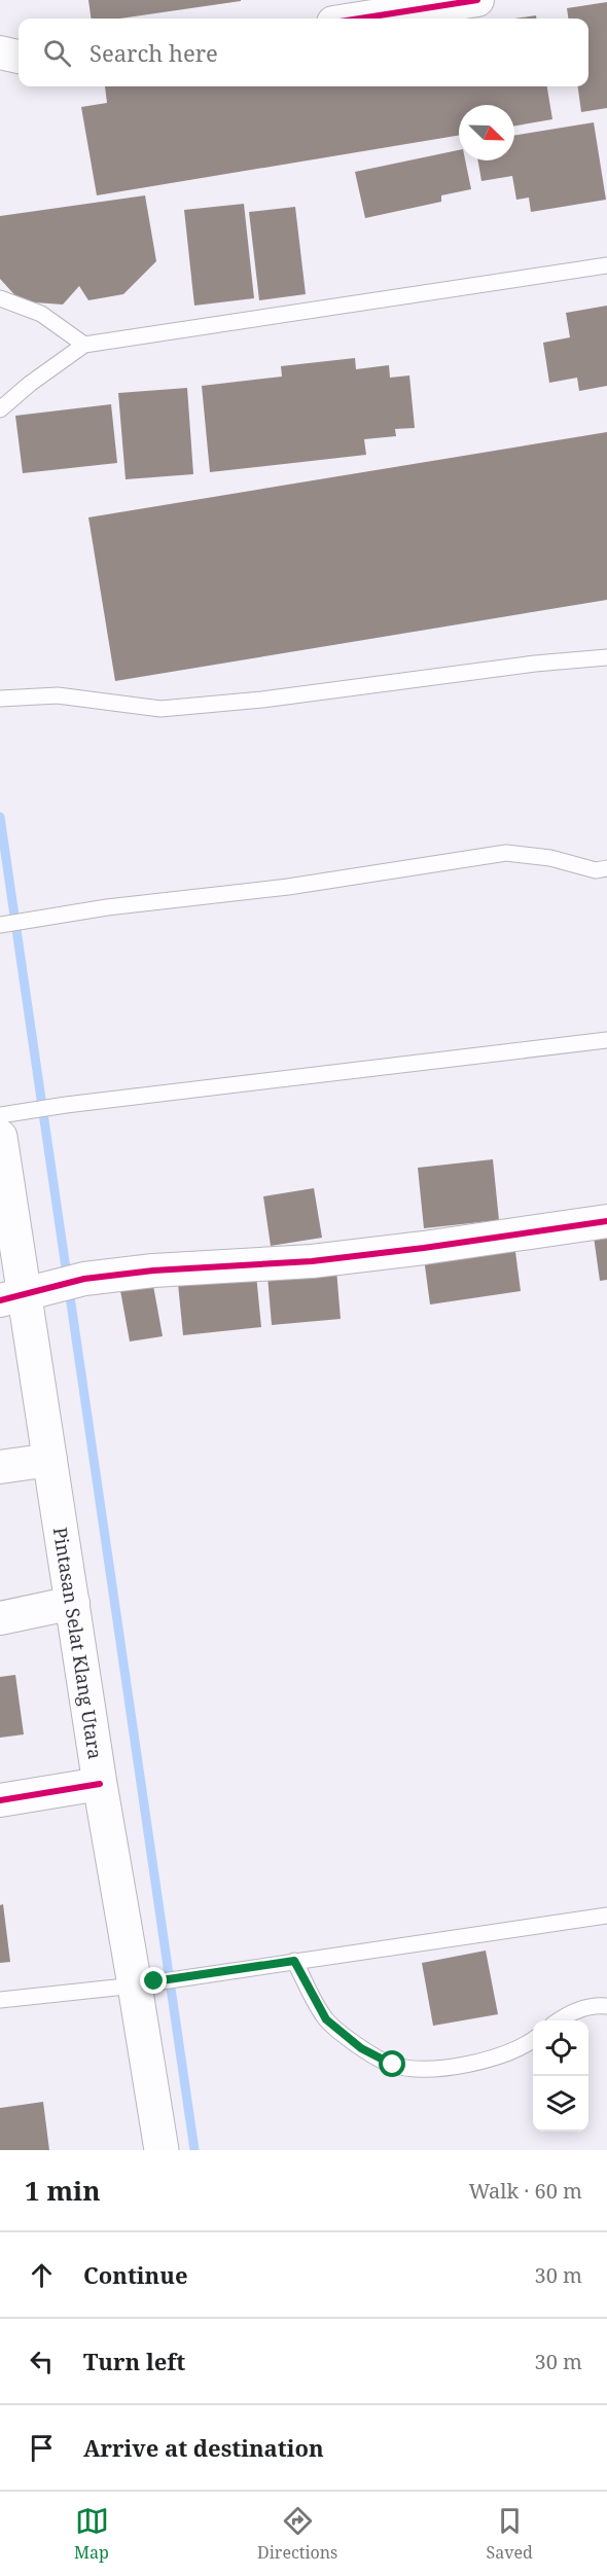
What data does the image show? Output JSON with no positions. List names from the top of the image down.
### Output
{
  "streets": {
    "highway": ["Pintasan Selat Klang Utara"]
  },
  "north": "bottom right",
  "page": {
    "search": "Search here",
    "heading": ["1 min", "Walk · 60 m"],
    "list": [
      ["Continue", "30 m"],
      ["Turn left", "30 m"],
      "Arrive at destination"
    ],
    "nav": ["Map", "Directions", "Saved"]
  }
}
